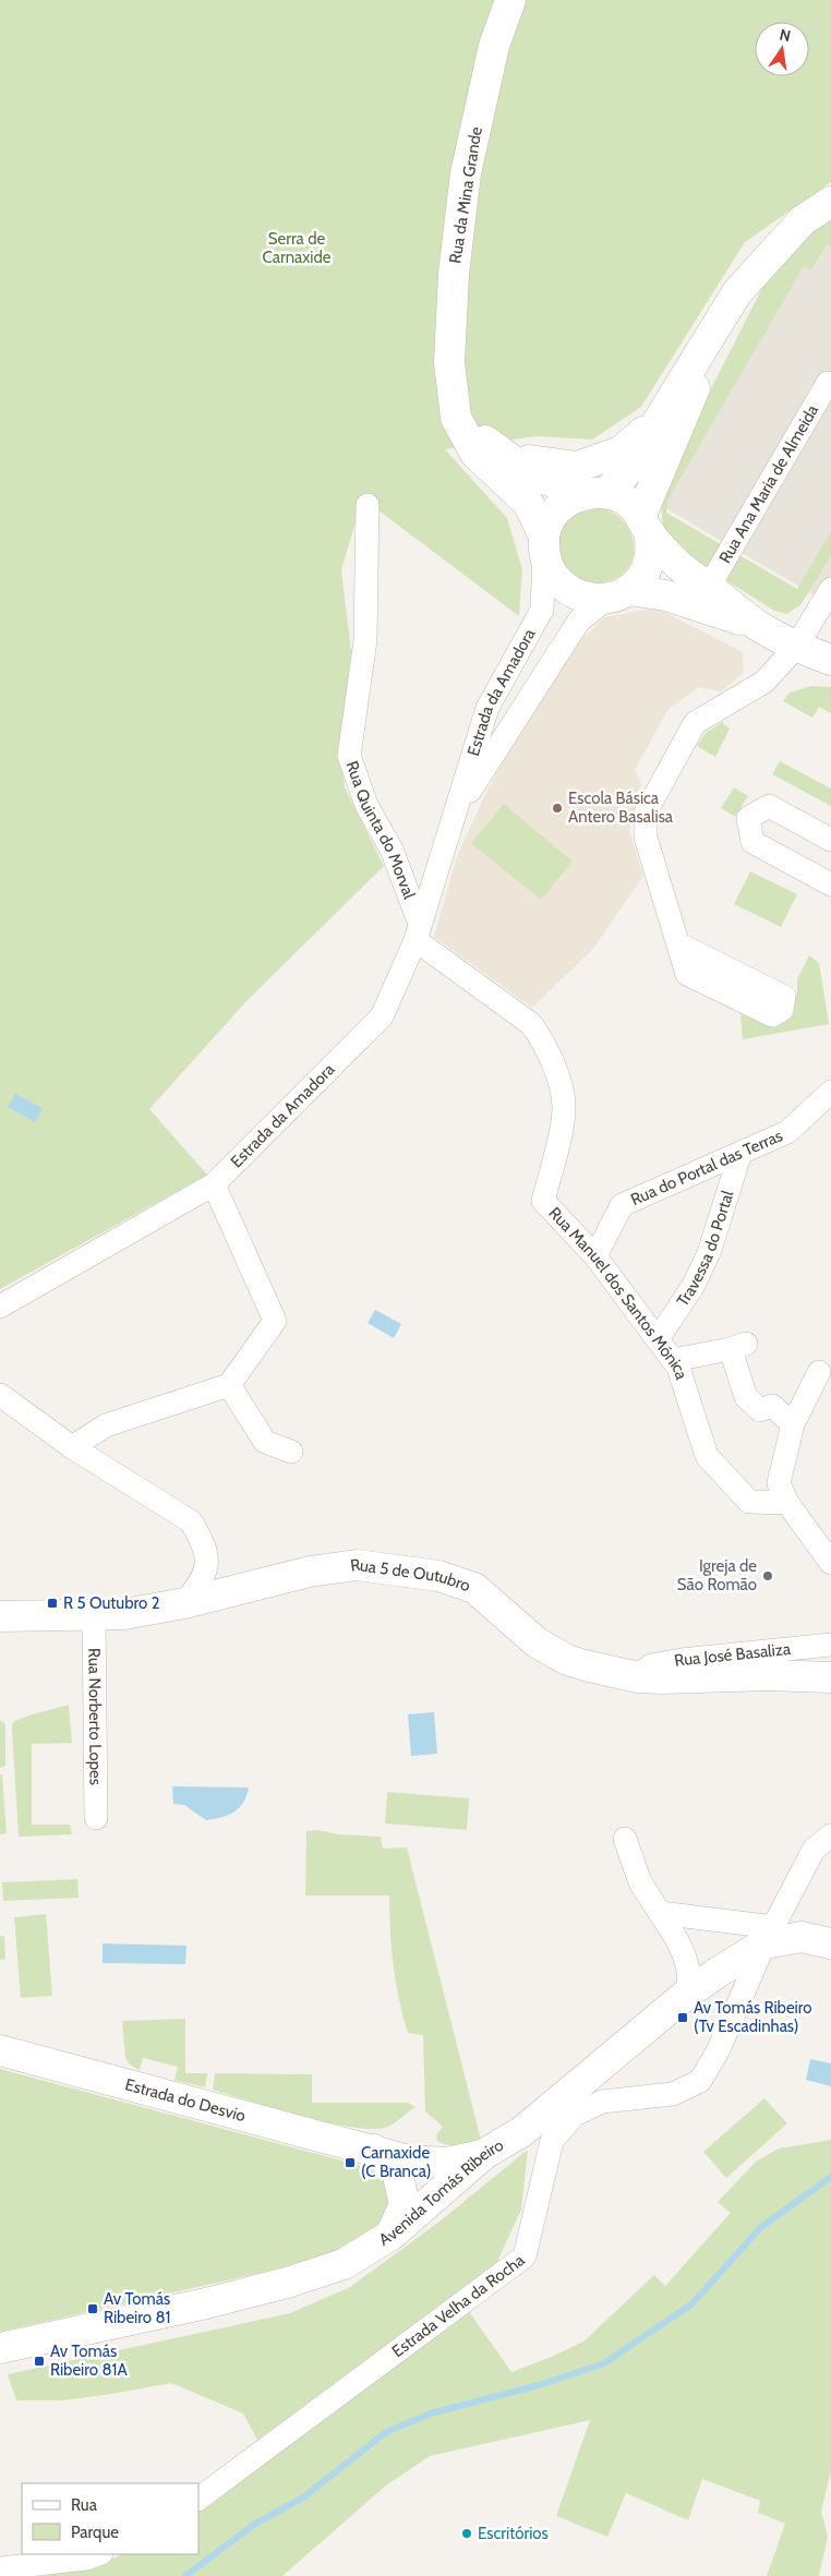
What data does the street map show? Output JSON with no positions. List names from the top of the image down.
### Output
{
  "streets": {
    "street": [
      "Rua da Mina Grande",
      "Rua Ana Maria de Almeida",
      "Estrada da Amadora",
      "Rua Quinta do Morval",
      "Rua do Portal das Terras",
      "Travessa do Portal",
      "Rua Manuel dos Santos Mónica",
      "Rua 5 de Outubro",
      "Rua José Basaliza",
      "Rua Norberto Lopes",
      "Estrada do Desvio",
      "Avenida Tomás Ribeiro",
      "Estrada Velha da Rocha"
    ]
  },
  "crossings": [
    ["Rua da Mina Grande", "Estrada da Amadora"],
    ["Estrada da Amadora", "Rua Quinta do Morval"],
    ["Estrada da Amadora", "Rua Manuel dos Santos Mónica"],
    ["Rua Quinta do Morval", "Rua Manuel dos Santos Mónica"],
    ["Rua do Portal das Terras", "Travessa do Portal"],
    ["Rua do Portal das Terras", "Rua Manuel dos Santos Mónica"],
    ["Travessa do Portal", "Rua Manuel dos Santos Mónica"],
    ["Rua 5 de Outubro", "Rua José Basaliza"],
    ["Rua 5 de Outubro", "Rua Norberto Lopes"],
    ["Estrada do Desvio", "Avenida Tomás Ribeiro"],
    ["Avenida Tomás Ribeiro", "Estrada Velha da Rocha"]
  ],
  "parks": ["Serra de Carnaxide"],
  "places": {
    "other": ["Escola Básica Antero Basalisa", "Igreja de São Romão", "Escritórios"],
    "transit": [
      "R 5 Outubro 2",
      "Av Tomás Ribeiro (Tv Escadinhas)",
      "Carnaxide (C Branca)",
      "Av Tomás Ribeiro 81",
      "Av Tomás Ribeiro 81A"
    ]
  },
  "legend": ["Rua", "Parque"],
  "north": "top"
}
